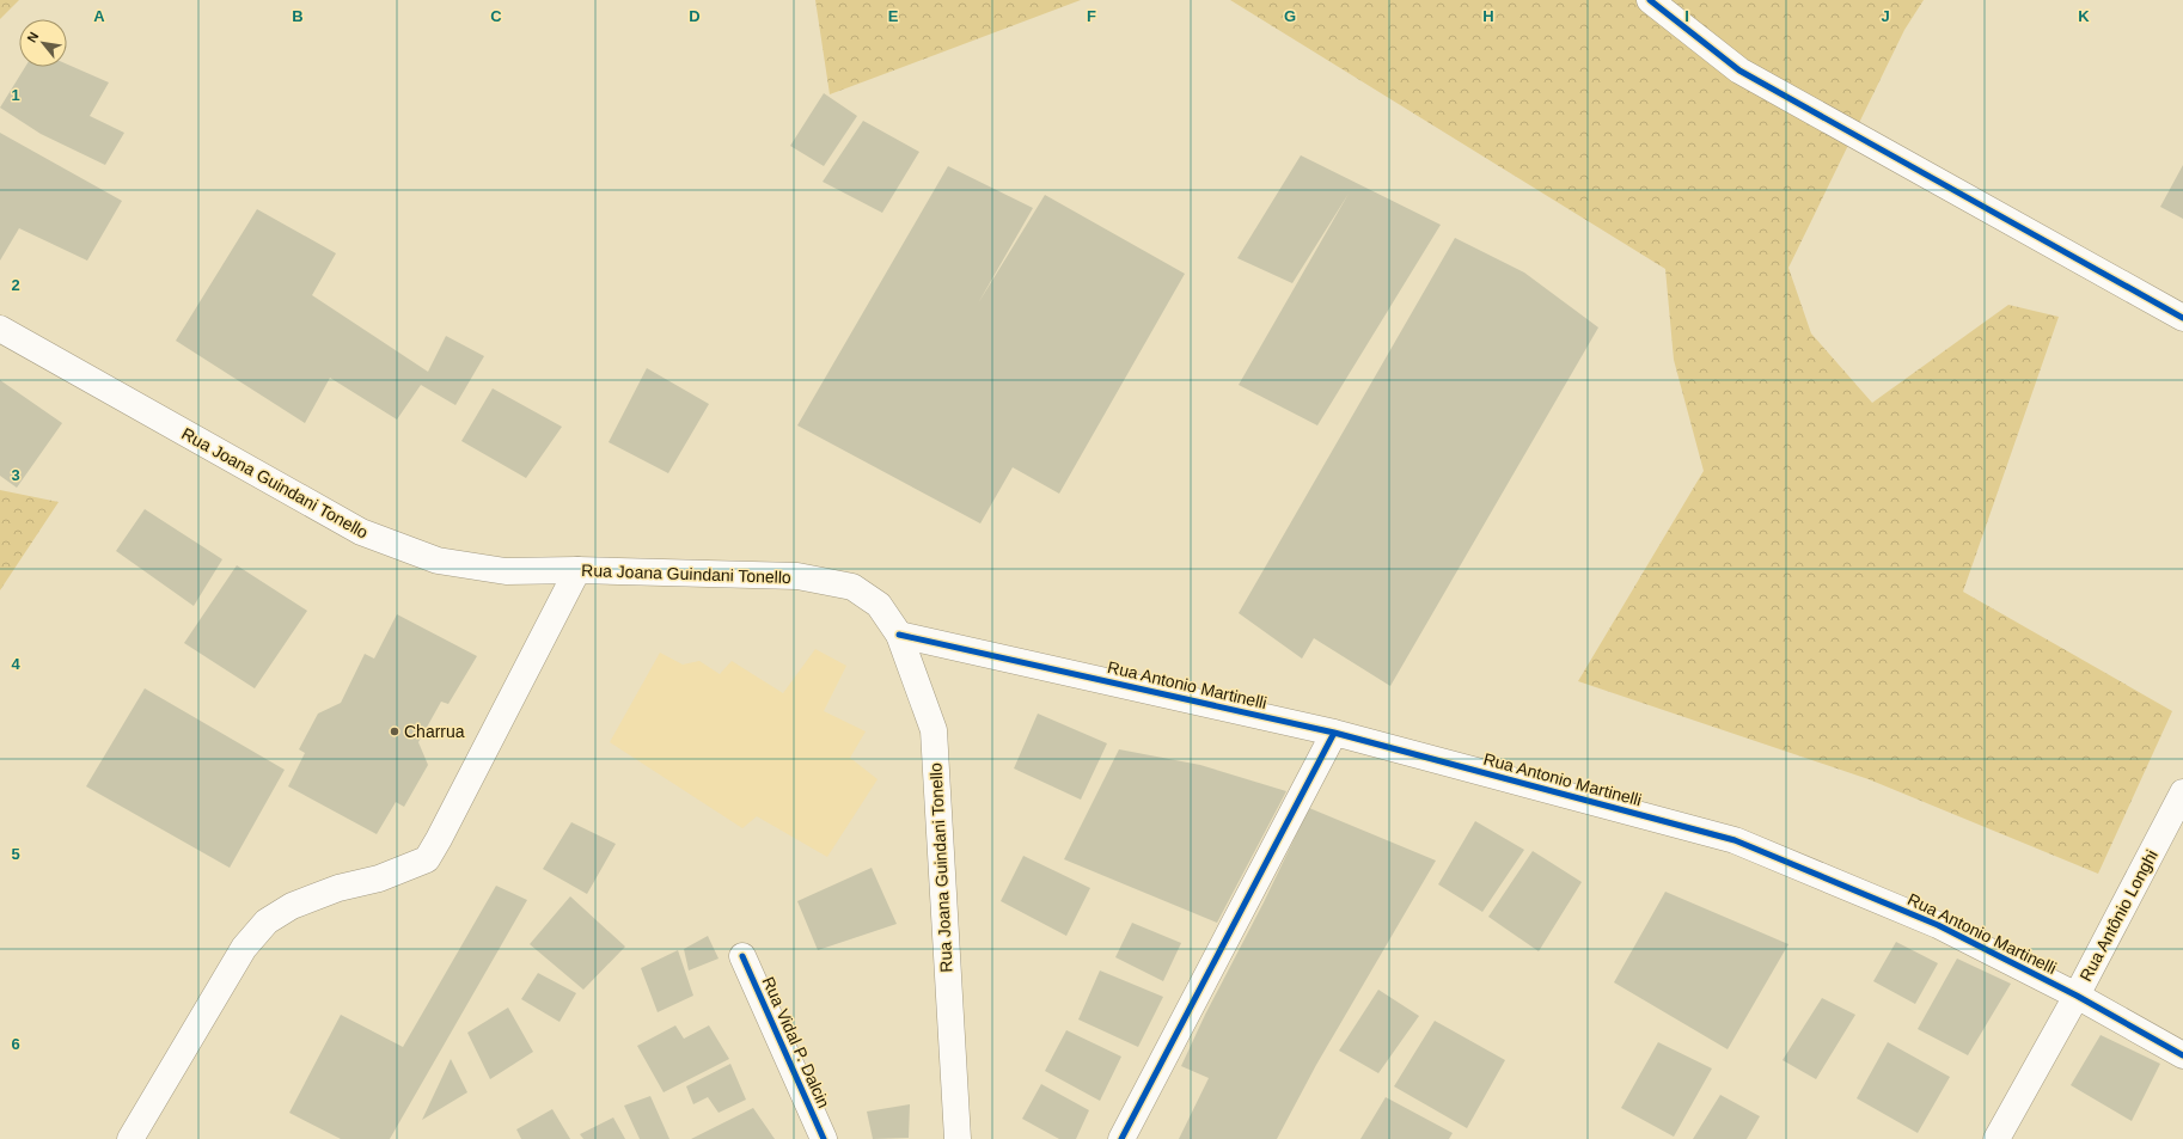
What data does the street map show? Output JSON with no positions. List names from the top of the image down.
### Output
{
  "streets": {
    "street": [
      "Rua Joana Guindani Tonello",
      "Rua Antonio Martinelli",
      "Rua Antônio Longhi",
      "Rua Vidal P. Dalcin"
    ]
  },
  "crossings": [
    ["Rua Joana Guindani Tonello", "Rua Antonio Martinelli"],
    ["Rua Antonio Martinelli", "Rua Antônio Longhi"]
  ],
  "places": ["Charrua"],
  "north": "top left",
  "grid": {
    "columns": [
      "A",
      "B",
      "C",
      "D",
      "E",
      "F",
      "G",
      "H",
      "I",
      "J",
      "K"
    ],
    "rows": [
      "1",
      "2",
      "3",
      "4",
      "5",
      "6"
    ]
  }
}
